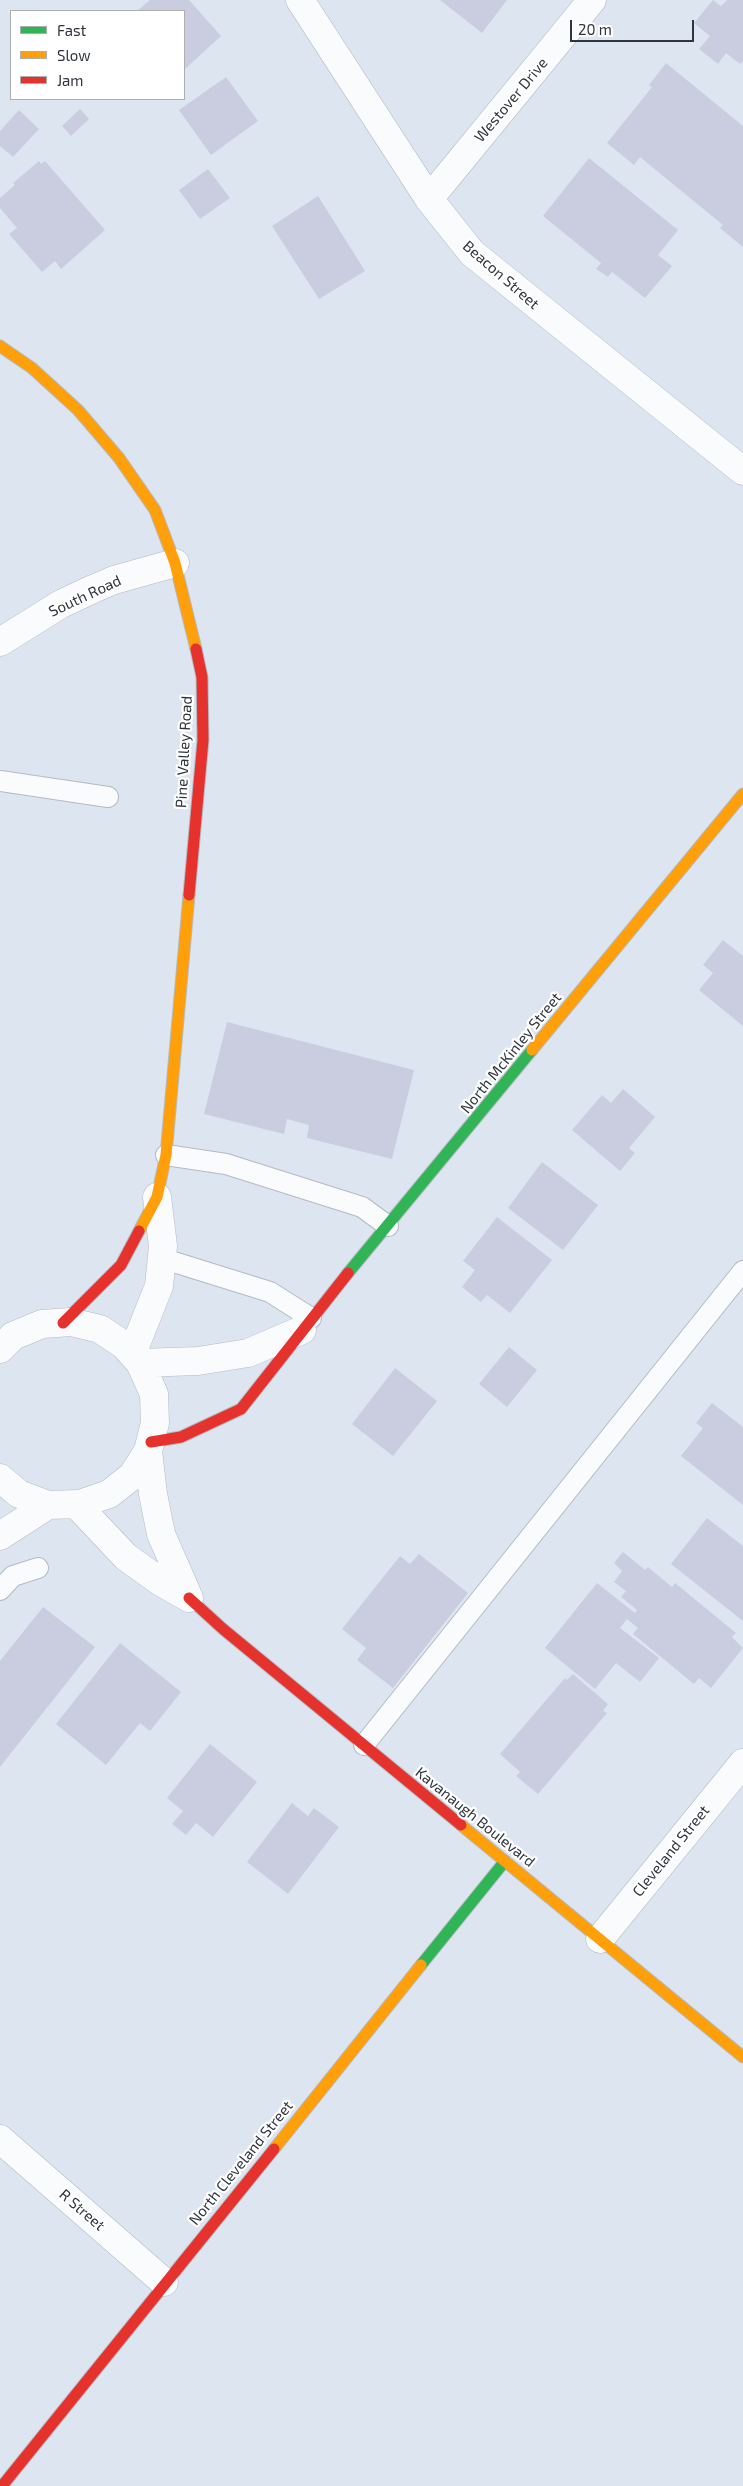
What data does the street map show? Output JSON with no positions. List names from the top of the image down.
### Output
{
  "streets": {
    "street": [
      "Westover Drive",
      "Beacon Street",
      "South Road",
      "Pine Valley Road",
      "North McKinley Street",
      "Kavanaugh Boulevard",
      "Cleveland Street",
      "North Cleveland Street",
      "R Street"
    ]
  },
  "crossings": [
    ["Westover Drive", "Beacon Street"],
    ["South Road", "Pine Valley Road"],
    ["Kavanaugh Boulevard", "Cleveland Street"],
    ["Kavanaugh Boulevard", "North Cleveland Street"],
    ["North Cleveland Street", "R Street"]
  ],
  "legend": ["Fast", "Slow", "Jam"],
  "scale_bar": "20 m"
}
